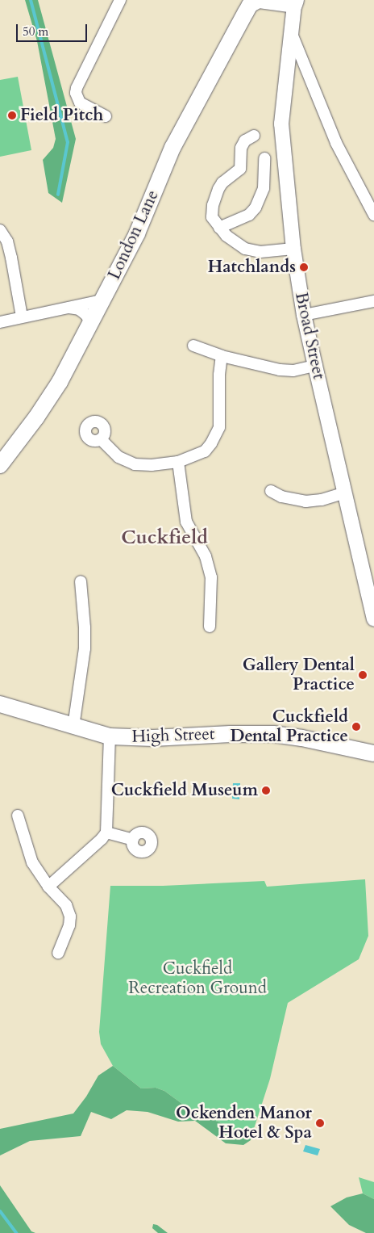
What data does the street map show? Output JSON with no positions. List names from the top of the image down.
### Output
{
  "streets": {
    "main road": ["London Lane", "High Street"],
    "street": ["Broad Street"]
  },
  "crossings": [
    ["London Lane", "Broad Street"]
  ],
  "districts": ["Cuckfield"],
  "parks": ["Cuckfield Recreation Ground"],
  "places": [
    "Field Pitch",
    "Hatchlands",
    "Gallery Dental Practice",
    "Cuckfield Dental Practice",
    "Cuckfield Museum",
    "Ockenden Manor Hotel & Spa"
  ],
  "scale_bar": "50 m"
}
